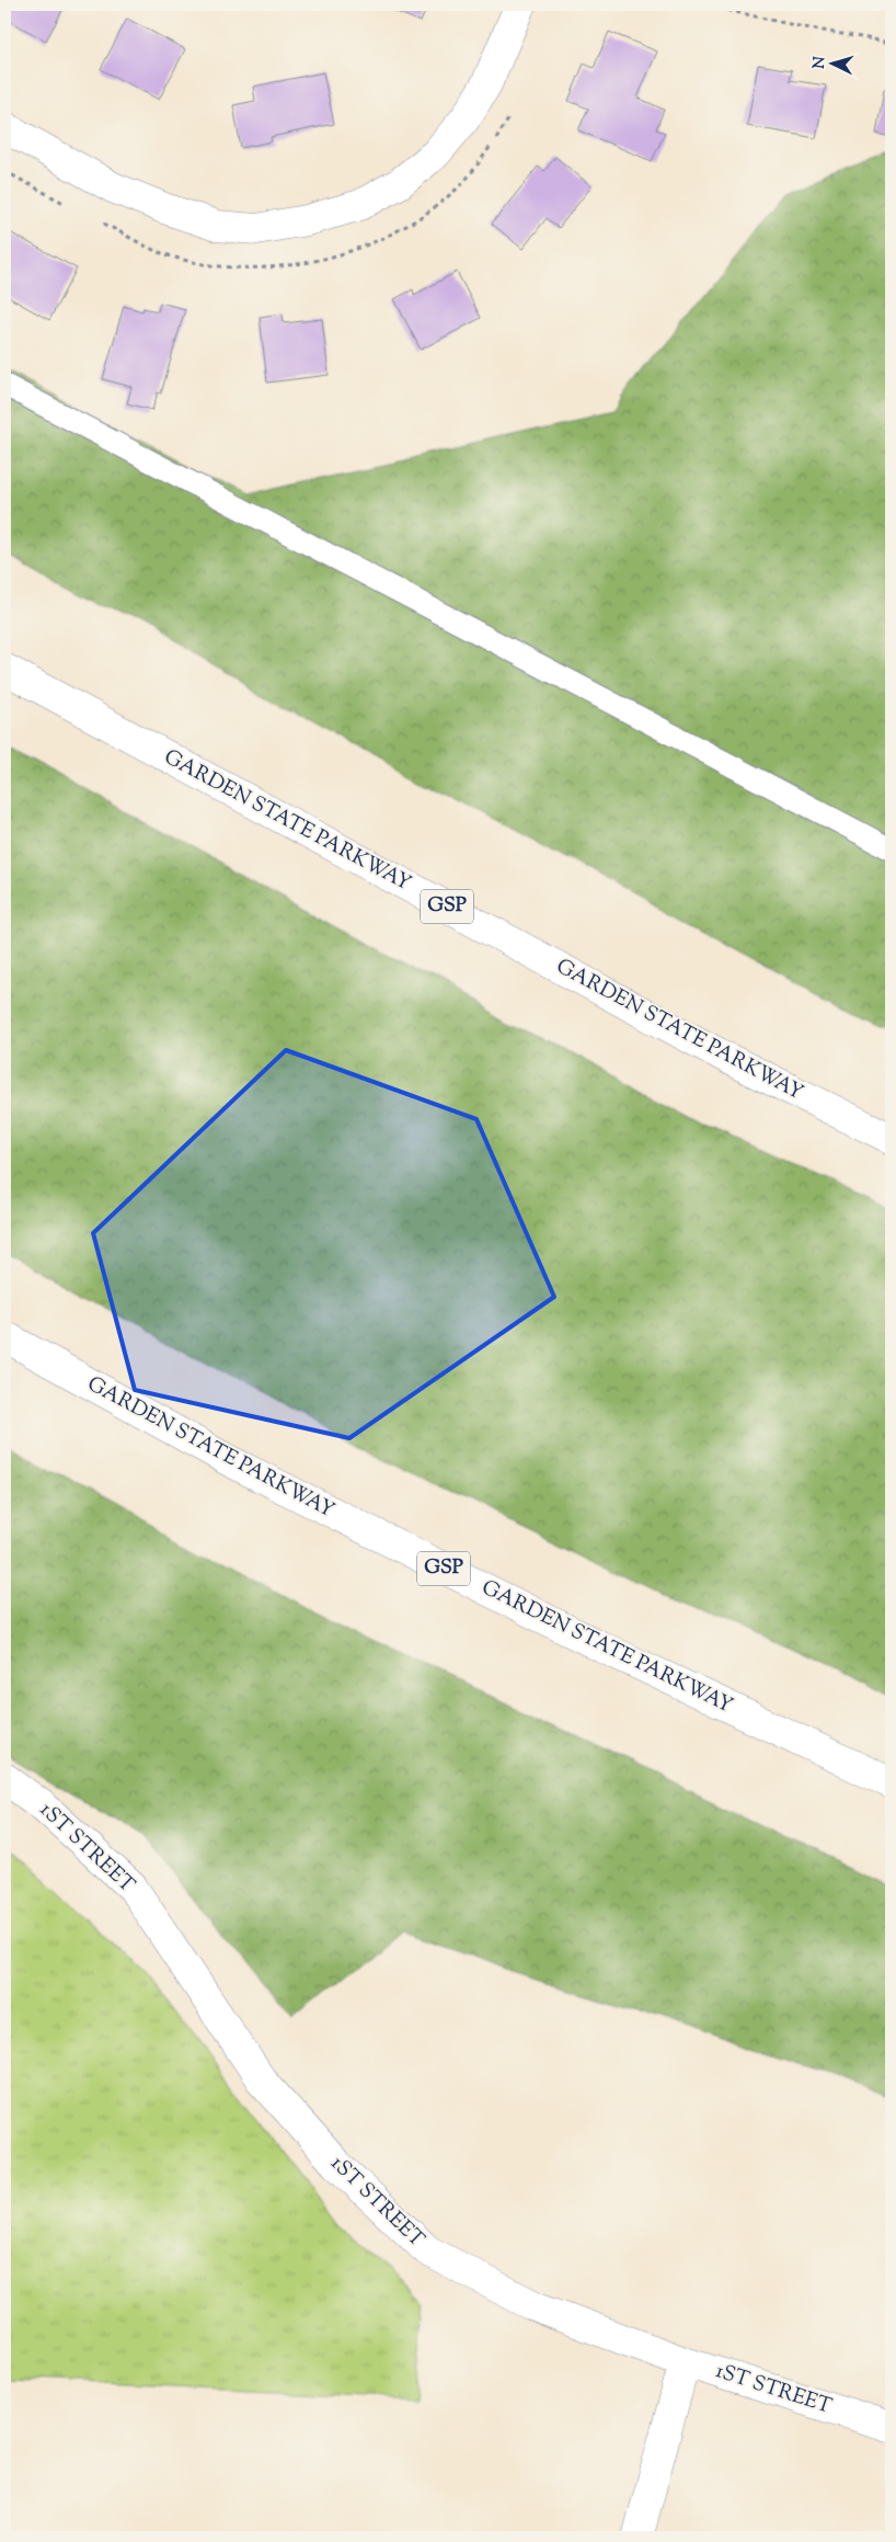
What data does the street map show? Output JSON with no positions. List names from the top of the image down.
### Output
{
  "streets": {
    "main road": ["GARDEN STATE PARKWAY", "GSP", "1ST STREET"]
  },
  "north": "left"
}
